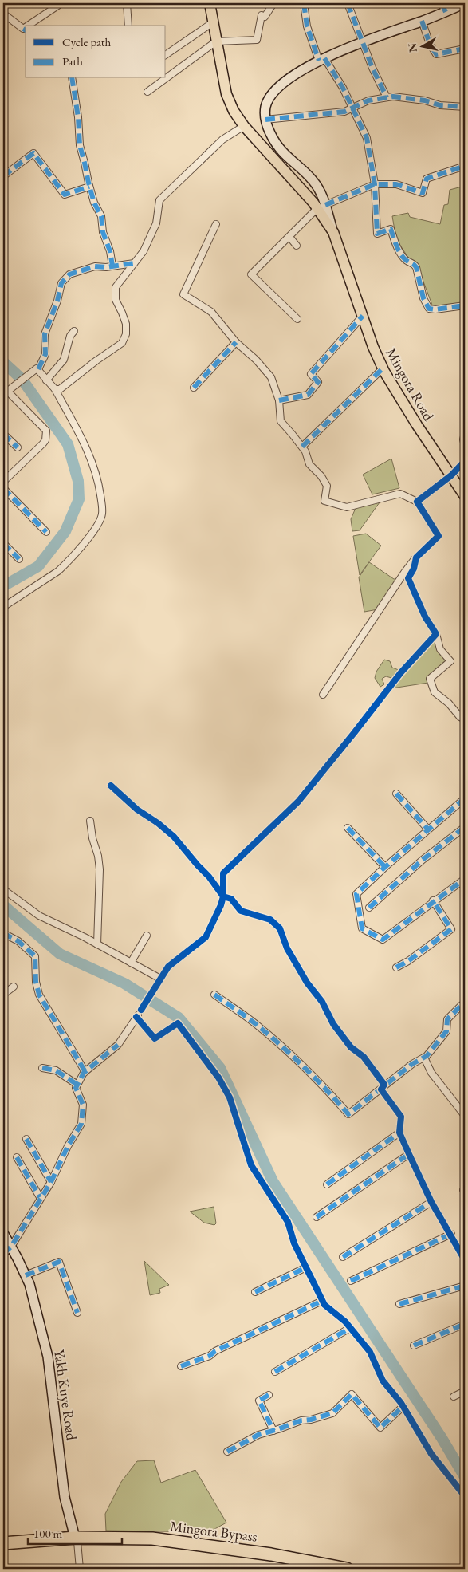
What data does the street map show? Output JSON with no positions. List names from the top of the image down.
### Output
{
  "streets": {
    "highway": ["Mingora Bypass"],
    "main road": ["Mingora Road", "Yakh Kuye Road"]
  },
  "crossings": [
    ["Yakh Kuye Road", "Mingora Bypass"]
  ],
  "legend": ["Cycle path", "Path"],
  "scale_bar": "100 m",
  "north": "left"
}
